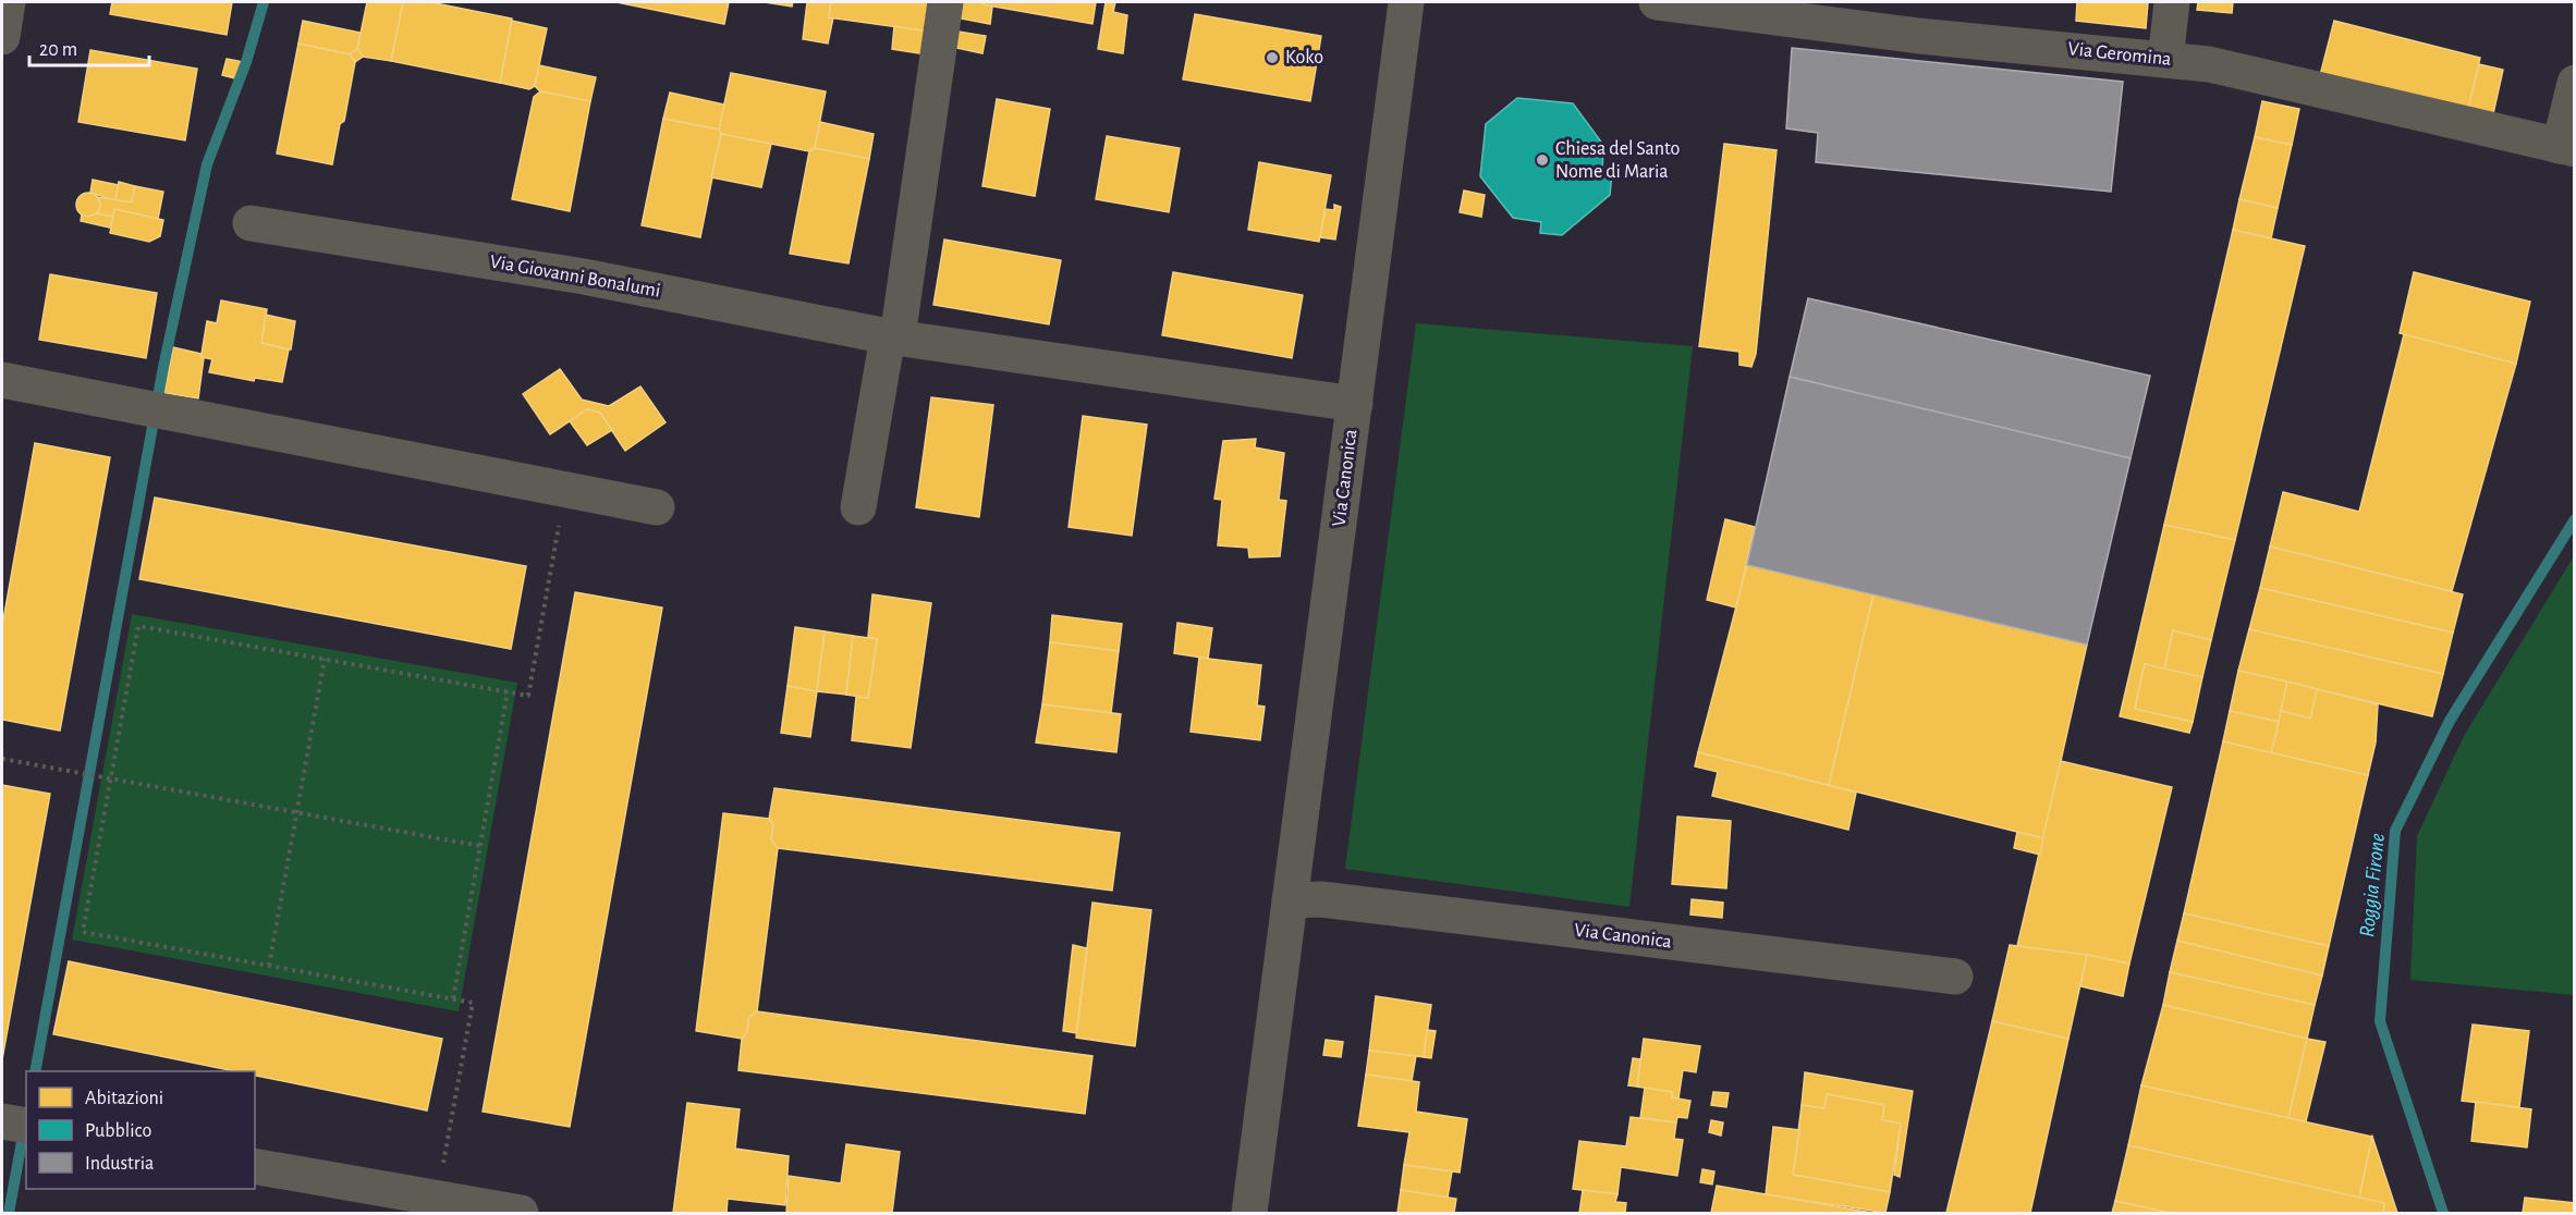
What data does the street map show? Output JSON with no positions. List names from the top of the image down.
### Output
{
  "streets": {
    "street": ["Via Geromina", "Via Giovanni Bonalumi", "Via Canonica"]
  },
  "crossings": [
    ["Via Giovanni Bonalumi", "Via Canonica"]
  ],
  "water": ["Roggia Firone"],
  "places": ["Koko", "Chiesa del Santo Nome di Maria"],
  "legend": ["Abitazioni", "Pubblico", "Industria"],
  "scale_bar": "20 m"
}
